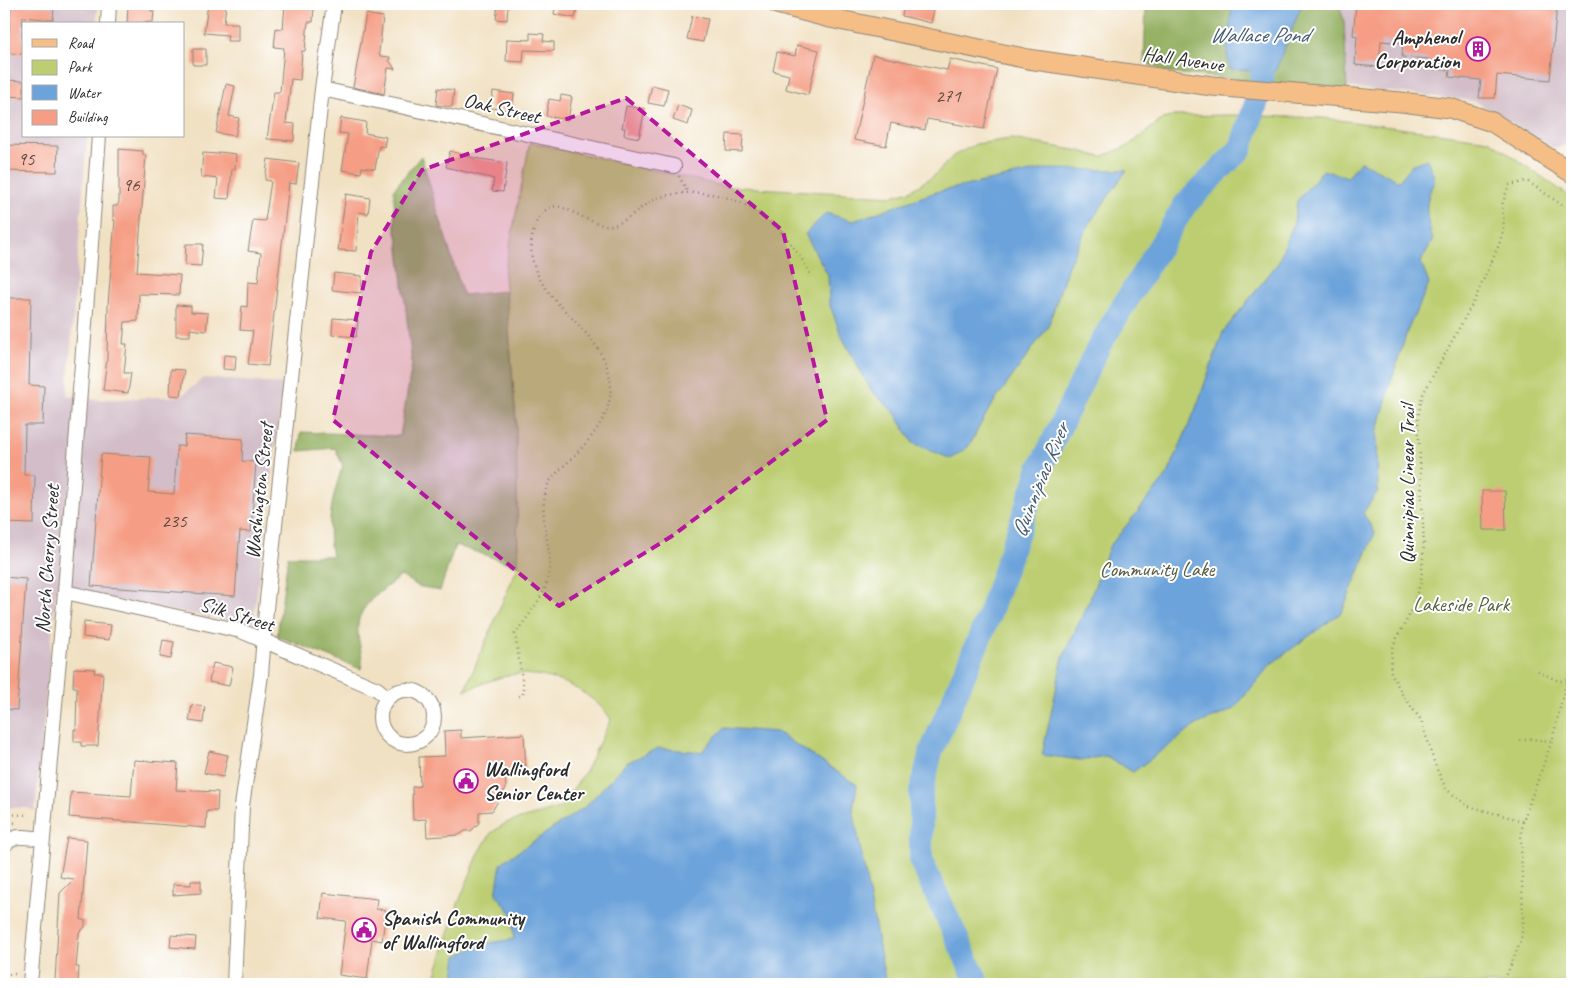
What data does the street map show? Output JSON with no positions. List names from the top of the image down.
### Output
{
  "streets": {
    "main road": ["Hall Avenue"],
    "street": [
      "Oak Street",
      "Washington Street",
      "North Cherry Street",
      "Silk Street"
    ],
    "path": ["Quinnipiac Linear Trail"]
  },
  "crossings": [
    ["Oak Street", "Washington Street"],
    ["Washington Street", "Silk Street"],
    ["North Cherry Street", "Silk Street"]
  ],
  "water": ["Wallace Pond", "Quinnipiac River"],
  "parks": ["Community Lake", "Lakeside Park"],
  "places": {
    "building": ["Amphenol Corporation"],
    "public building": ["Wallingford Senior Center", "Spanish Community of Wallingford"]
  },
  "house_numbers": [
    "271",
    "95",
    "96",
    "235"
  ],
  "legend": [
    "Road",
    "Park",
    "Water",
    "Building"
  ]
}
